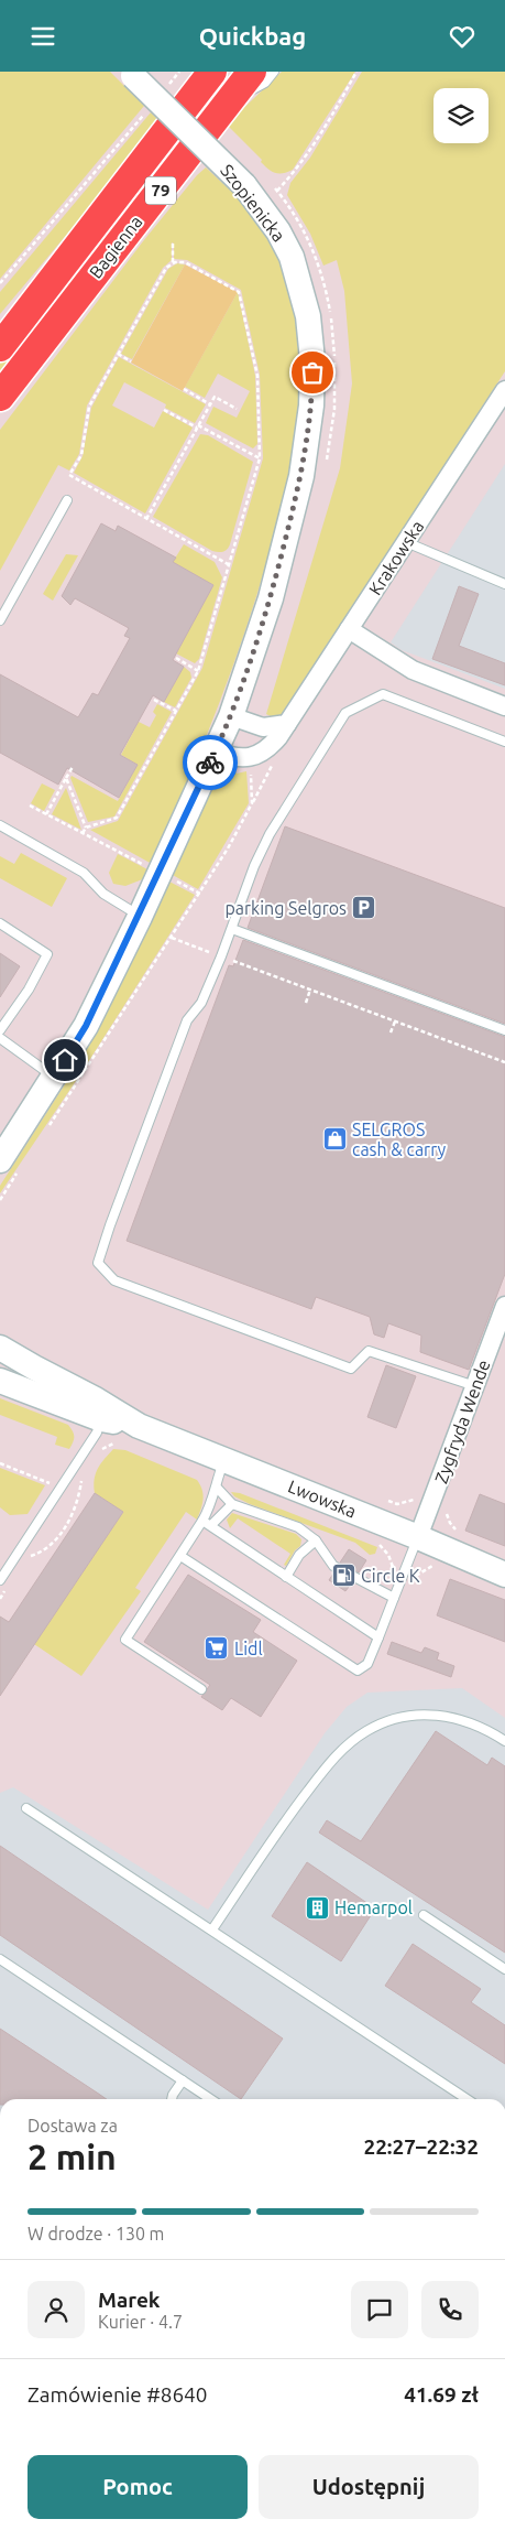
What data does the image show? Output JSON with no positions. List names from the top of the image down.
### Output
{
  "streets": {
    "main road": ["79", "Bagienna"],
    "street": [
      "Szopienicka",
      "Krakowska",
      "Zygfryda Wende",
      "Lwowska"
    ]
  },
  "crossings": [
    ["Szopienicka", "Krakowska"],
    ["Zygfryda Wende", "Lwowska"]
  ],
  "places": {
    "parking": ["parking Selgros"],
    "shop": ["SELGROS cash & carry"],
    "fuel station": ["Circle K"],
    "supermarket": ["Lidl"],
    "building": ["Hemarpol"]
  },
  "page": {
    "header": "Quickbag",
    "heading": ["2 min", "Dostawa za", "22:27–22:32"],
    "panel": [
      "Marek",
      "Kurier · 4.7",
      "Zamówienie #8640",
      "41.69 zł"
    ],
    "bar": "W drodze · 130 m",
    "buttons": ["Pomoc", "Udostępnij"]
  }
}
